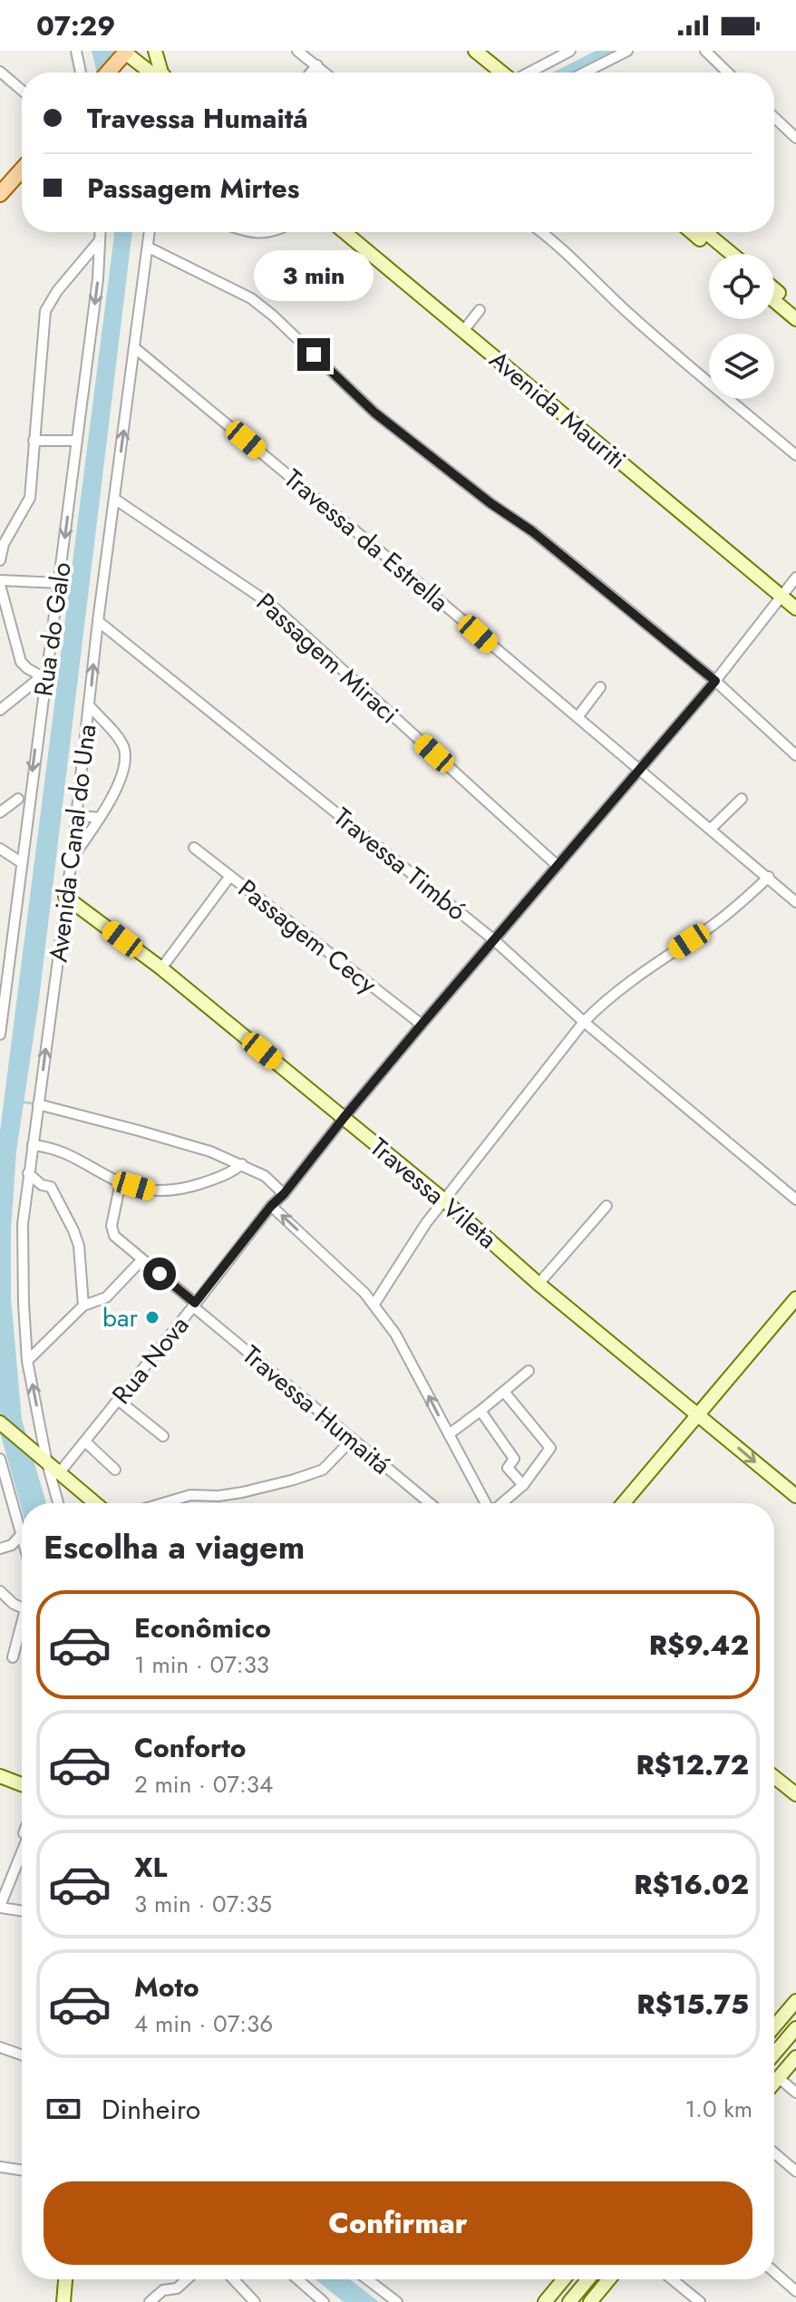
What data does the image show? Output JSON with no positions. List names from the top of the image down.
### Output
{
  "streets": {
    "street": [
      "Avenida Mauriti",
      "Travessa da Estrella",
      "Rua do Galo",
      "Passagem Miraci",
      "Avenida Canal do Una",
      "Travessa Timbó",
      "Passagem Cecy",
      "Travessa Vileta",
      "Rua Nova",
      "Travessa Humaitá"
    ]
  },
  "crossings": [
    ["Avenida Mauriti", "Rua Nova"],
    ["Travessa da Estrella", "Avenida Canal do Una"],
    ["Travessa da Estrella", "Rua Nova"],
    ["Passagem Miraci", "Avenida Canal do Una"],
    ["Passagem Miraci", "Rua Nova"],
    ["Avenida Canal do Una", "Travessa Timbó"],
    ["Avenida Canal do Una", "Travessa Vileta"],
    ["Travessa Timbó", "Rua Nova"],
    ["Passagem Cecy", "Rua Nova"],
    ["Travessa Vileta", "Rua Nova"],
    ["Rua Nova", "Travessa Humaitá"]
  ],
  "one_way": ["Avenida Canal do Una"],
  "places": ["bar"],
  "page": {
    "status": "07:29",
    "banner": ["Travessa Humaitá", "Passagem Mirtes"],
    "bubble": "3 min",
    "heading": "Escolha a viagem",
    "list": [
      {
        "name": "Econômico",
        "note": "1 min · 07:33",
        "value": "R$9.42"
      },
      {
        "name": "Conforto",
        "note": "2 min · 07:34",
        "value": "R$12.72"
      },
      {
        "name": "XL",
        "note": "3 min · 07:35",
        "value": "R$16.02"
      },
      {
        "name": "Moto",
        "note": "4 min · 07:36",
        "value": "R$15.75"
      }
    ],
    "pay": ["Dinheiro", "1.0 km"],
    "buttons": "Confirmar"
  }
}
